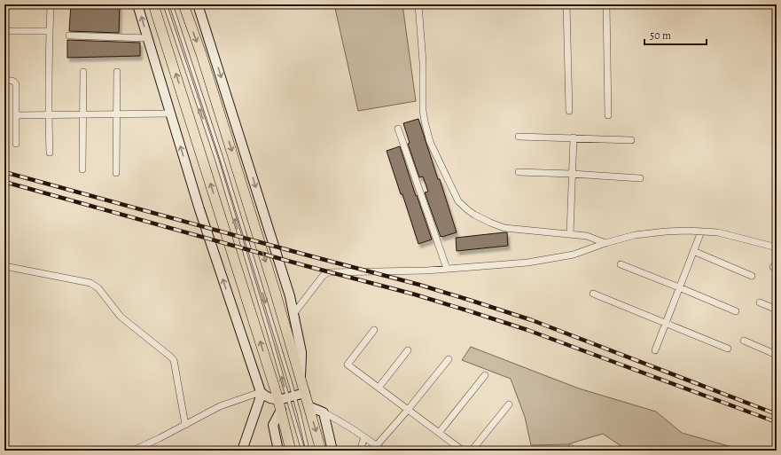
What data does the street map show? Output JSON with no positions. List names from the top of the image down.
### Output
{
  "scale_bar": "50 m"
}
